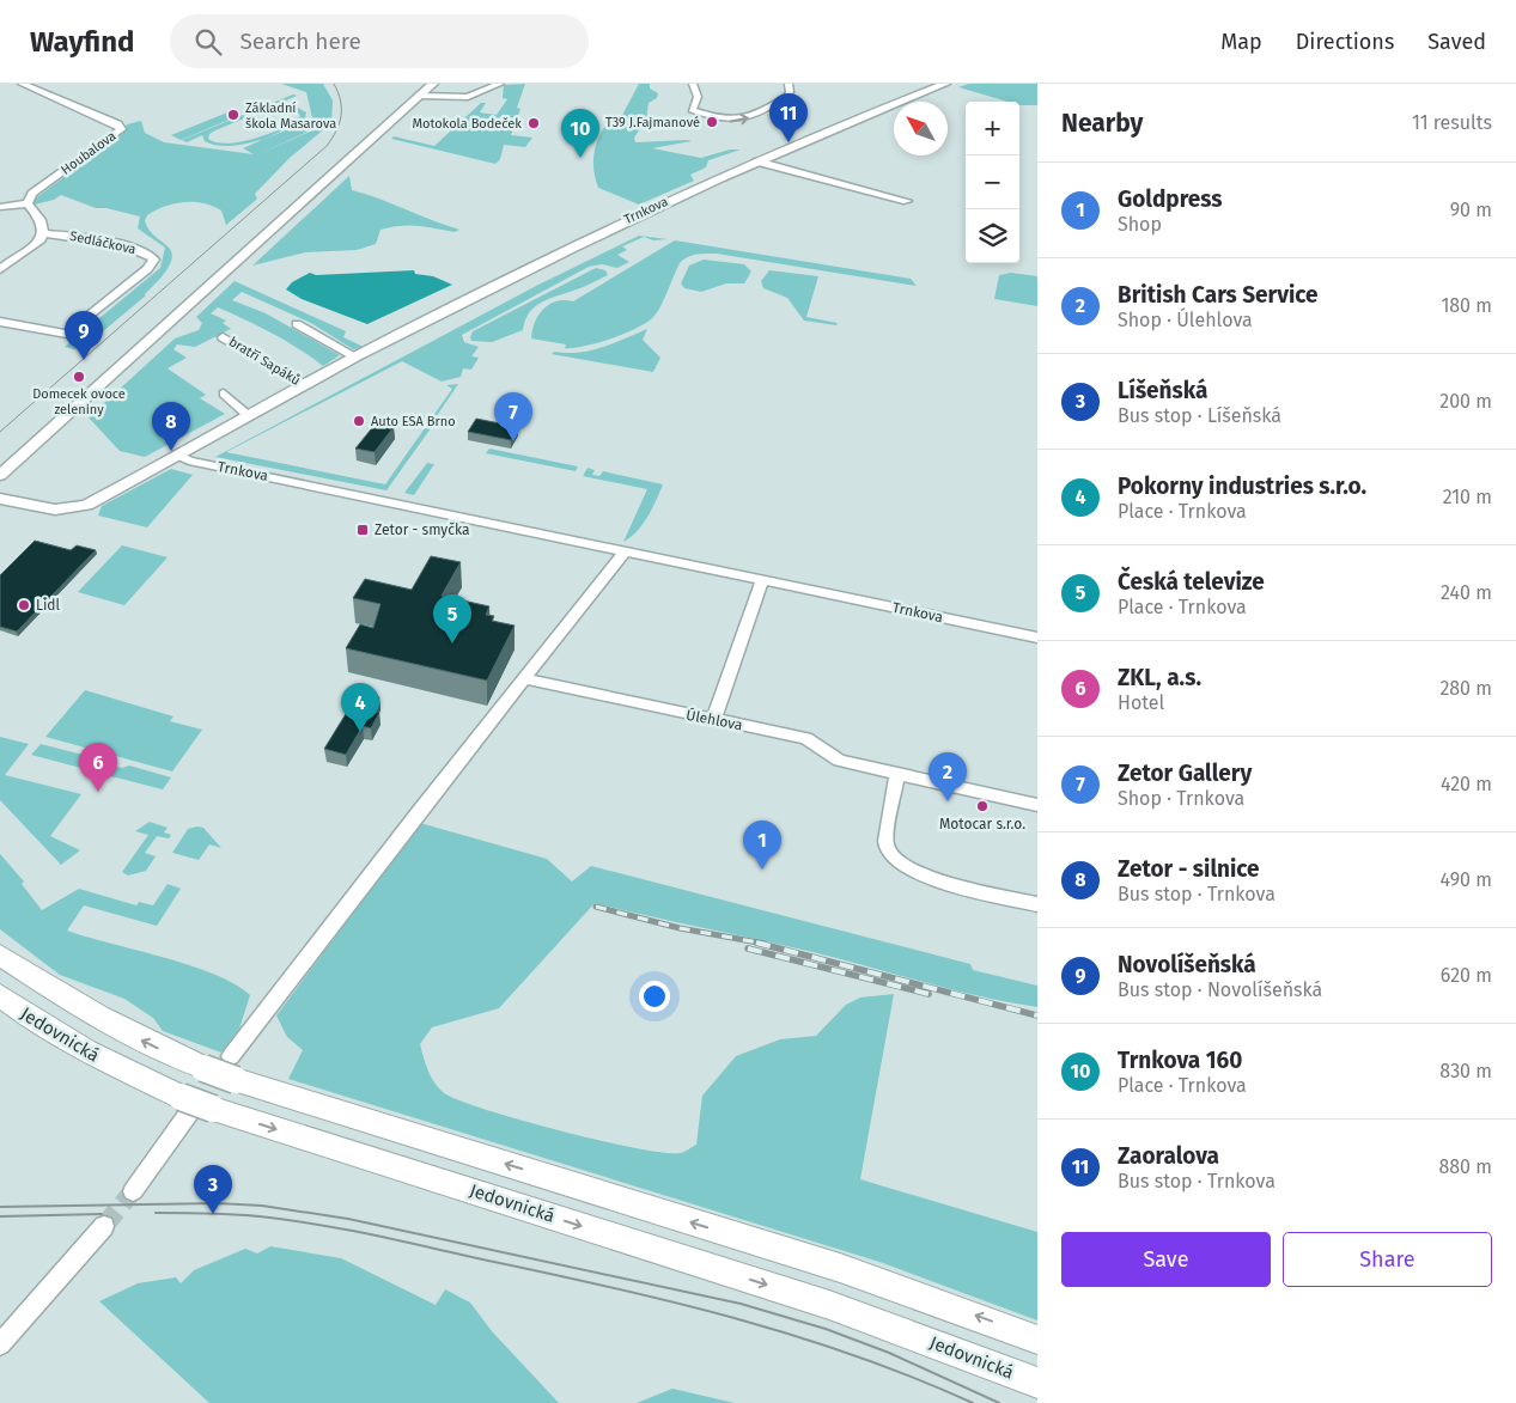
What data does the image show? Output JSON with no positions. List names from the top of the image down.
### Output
{
  "streets": {
    "main road": ["Jedovnická"],
    "street": [
      "Houbalova",
      "Trnkova",
      "Sedláčkova",
      "bratří Sapáků",
      "Úlehlova"
    ]
  },
  "crossings": [
    ["Trnkova", "bratří Sapáků"]
  ],
  "places": {
    "other": [
      "Základní škola Masarova",
      "T39 J.Fajmanové",
      "Motokola Bodeček",
      "Domecek ovoce zeleniny",
      "Auto ESA Brno",
      "Lidl",
      "Motocar s.r.o."
    ],
    "transit": ["Zetor - smyčka"]
  },
  "north": "top left",
  "page": {
    "header": "Wayfind",
    "search": "Search here",
    "nav": ["Map", "Directions", "Saved"],
    "heading": ["Nearby", "11 results"],
    "pins": [
      "11",
      "10",
      "9",
      "7",
      "8",
      "5",
      "4",
      "6",
      "2",
      "1",
      "3"
    ],
    "map_buttons": ["+", "−"],
    "list": [
      {
        "mark": "1",
        "name": "Goldpress",
        "note": "Shop",
        "value": "90 m"
      },
      {
        "mark": "2",
        "name": "British Cars Service",
        "note": "Shop · Úlehlova",
        "value": "180 m"
      },
      {
        "mark": "3",
        "name": "Líšeňská",
        "note": "Bus stop · Líšeňská",
        "value": "200 m"
      },
      {
        "mark": "4",
        "name": "Pokorny industries s.r.o.",
        "note": "Place · Trnkova",
        "value": "210 m"
      },
      {
        "mark": "5",
        "name": "Česká televize",
        "note": "Place · Trnkova",
        "value": "240 m"
      },
      {
        "mark": "6",
        "name": "ZKL, a.s.",
        "note": "Hotel",
        "value": "280 m"
      },
      {
        "mark": "7",
        "name": "Zetor Gallery",
        "note": "Shop · Trnkova",
        "value": "420 m"
      },
      {
        "mark": "8",
        "name": "Zetor - silnice",
        "note": "Bus stop · Trnkova",
        "value": "490 m"
      },
      {
        "mark": "9",
        "name": "Novolíšeňská",
        "note": "Bus stop · Novolíšeňská",
        "value": "620 m"
      },
      {
        "mark": "10",
        "name": "Trnkova 160",
        "note": "Place · Trnkova",
        "value": "830 m"
      },
      {
        "mark": "11",
        "name": "Zaoralova",
        "note": "Bus stop · Trnkova",
        "value": "880 m"
      }
    ],
    "buttons": ["Save", "Share"]
  }
}
